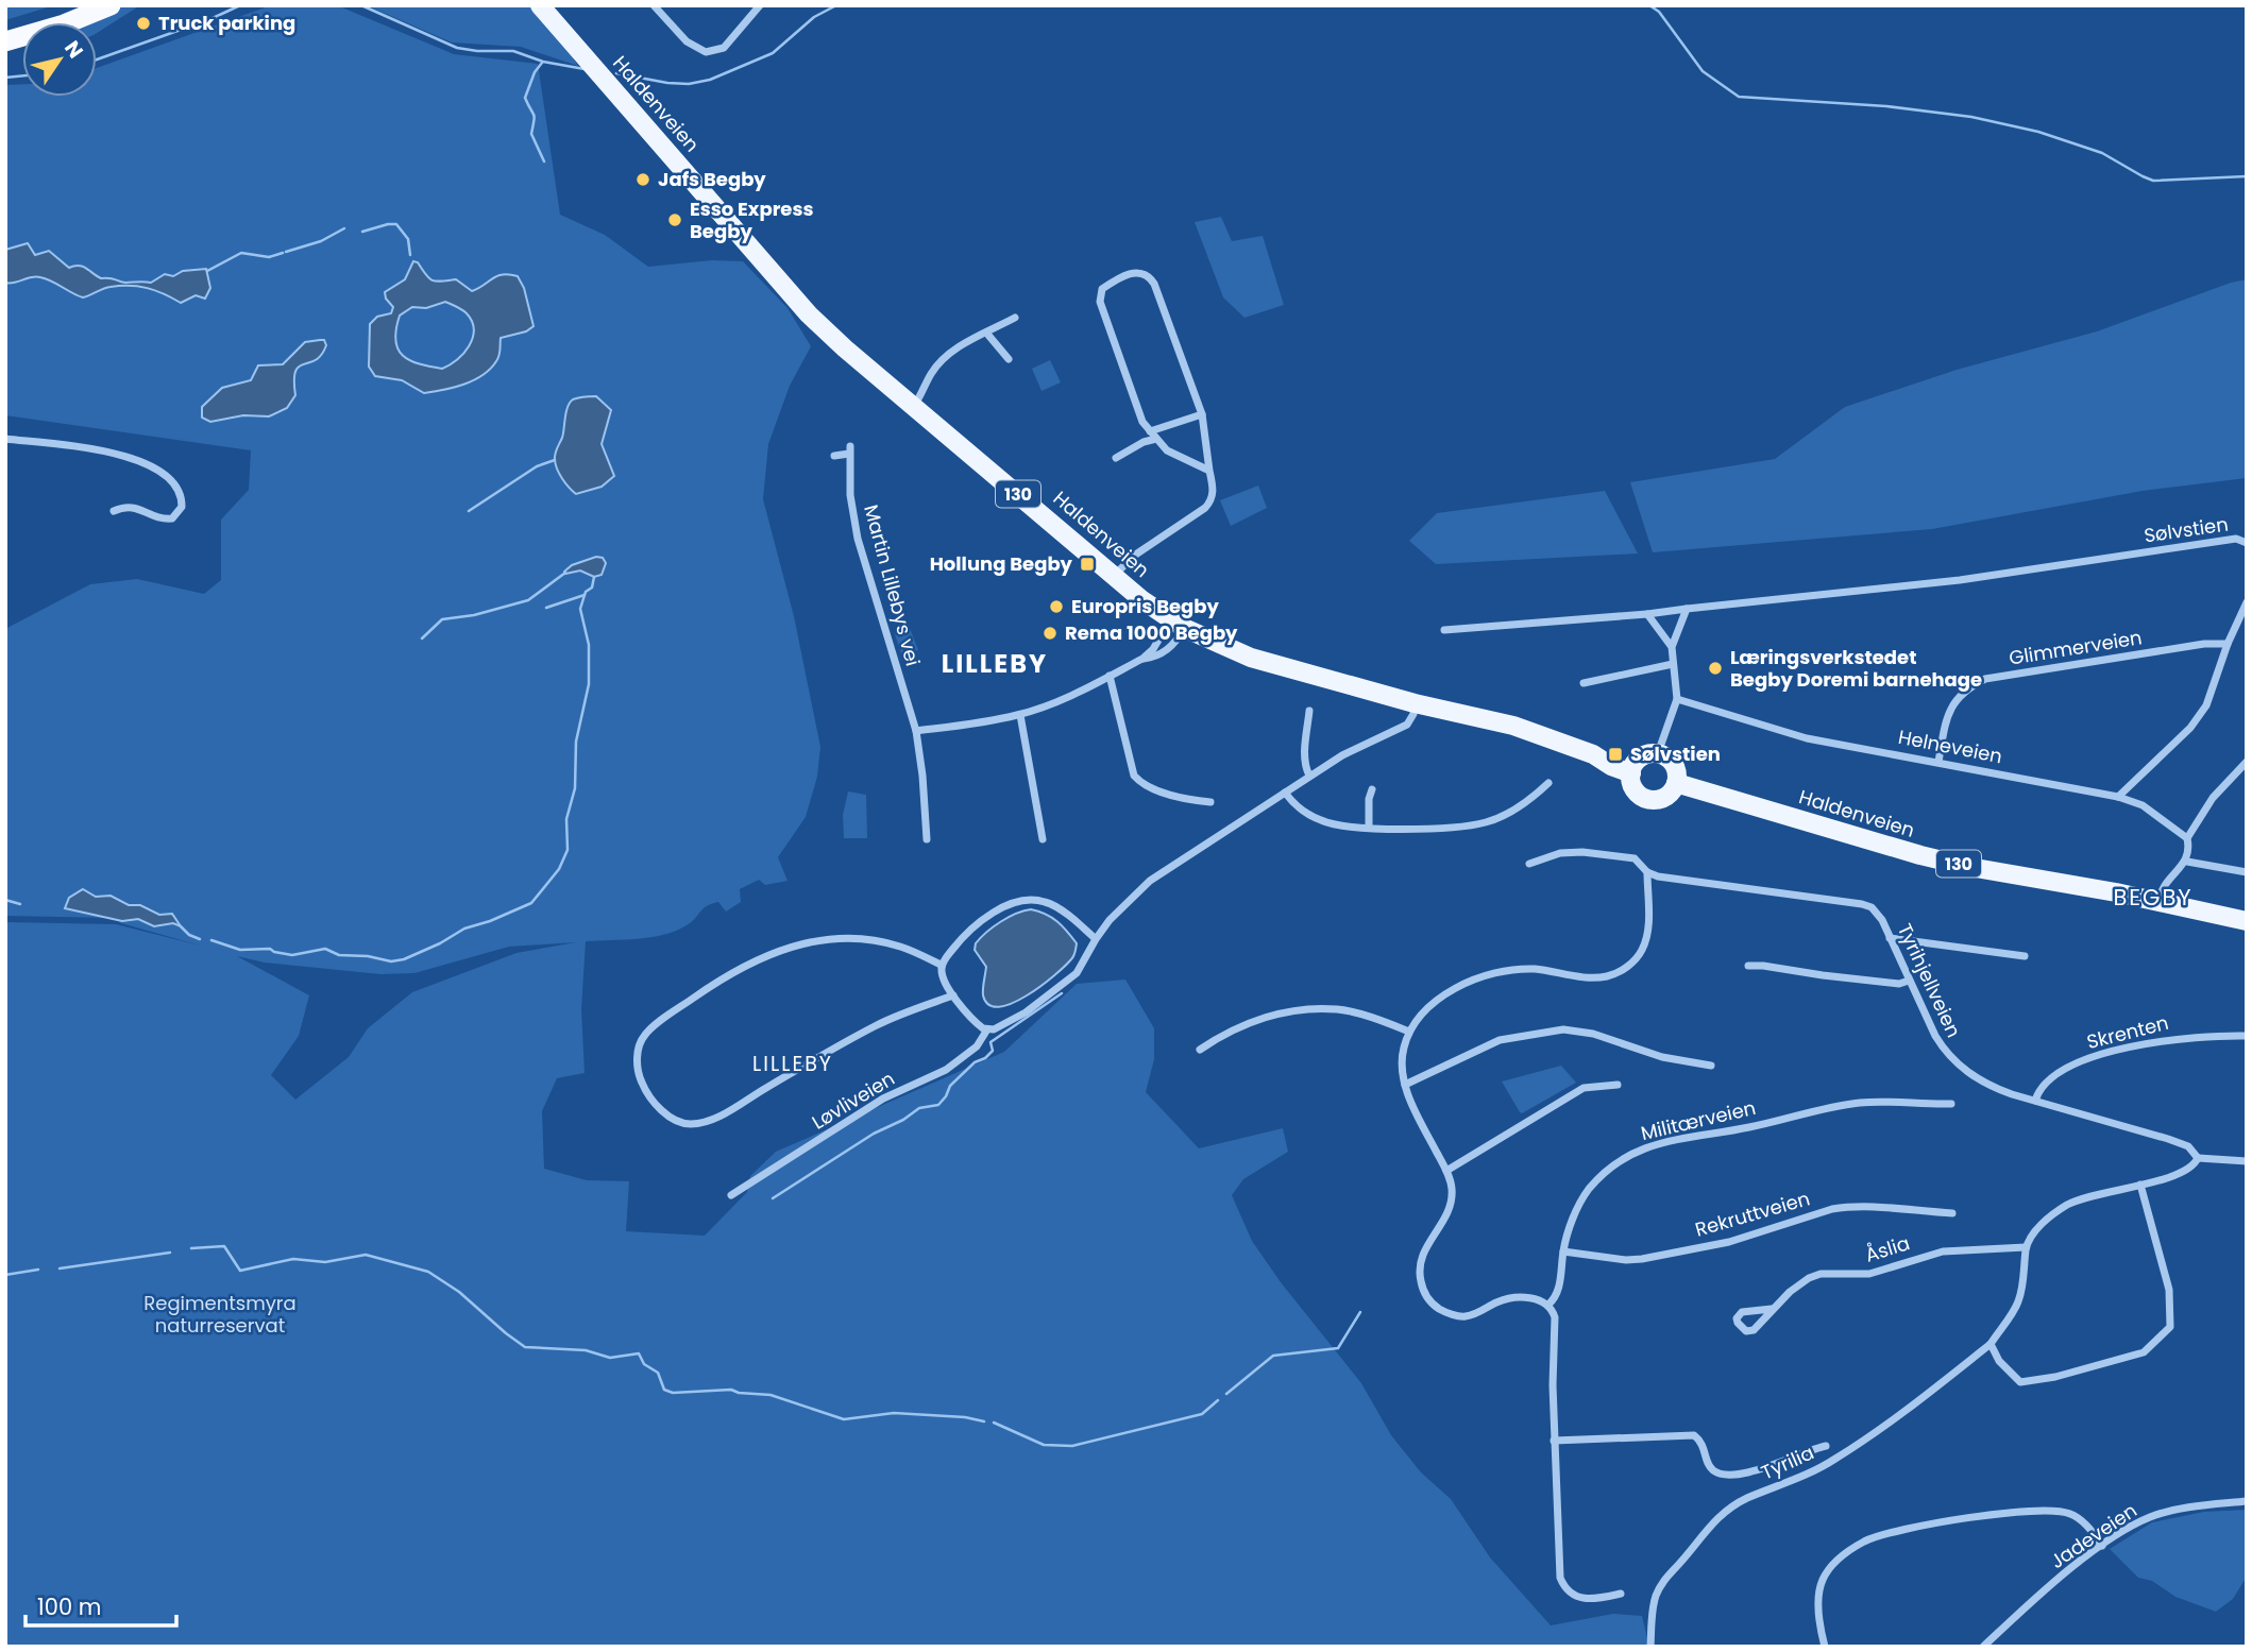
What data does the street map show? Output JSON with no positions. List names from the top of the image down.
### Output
{
  "streets": {
    "main road": ["Haldenveien", "130"],
    "street": [
      "Sølvstien",
      "Martin Lillebys vei",
      "Glimmerveien",
      "Helneveien",
      "Tyrihjellveien",
      "Skrenten",
      "Løvliveien",
      "Militærveien",
      "Rekruttveien",
      "Åslia",
      "Tyrilia",
      "Jadeveien"
    ]
  },
  "crossings": [
    ["Glimmerveien", "Helneveien"],
    ["Tyrihjellveien", "Skrenten"],
    ["Militærveien", "Rekruttveien"],
    ["Åslia", "Tyrilia"]
  ],
  "districts": ["LILLEBY", "BEGBY", "LILLEBY"],
  "parks": ["Regimentsmyra naturreservat"],
  "places": {
    "other": [
      "Truck parking",
      "Jafs Begby",
      "Esso Express Begby",
      "Europris Begby",
      "Rema 1000 Begby",
      "Læringsverkstedet Begby Doremi barnehage"
    ],
    "transit": ["Hollung Begby", "Sølvstien"]
  },
  "scale_bar": "100 m",
  "north": "top right"
}
